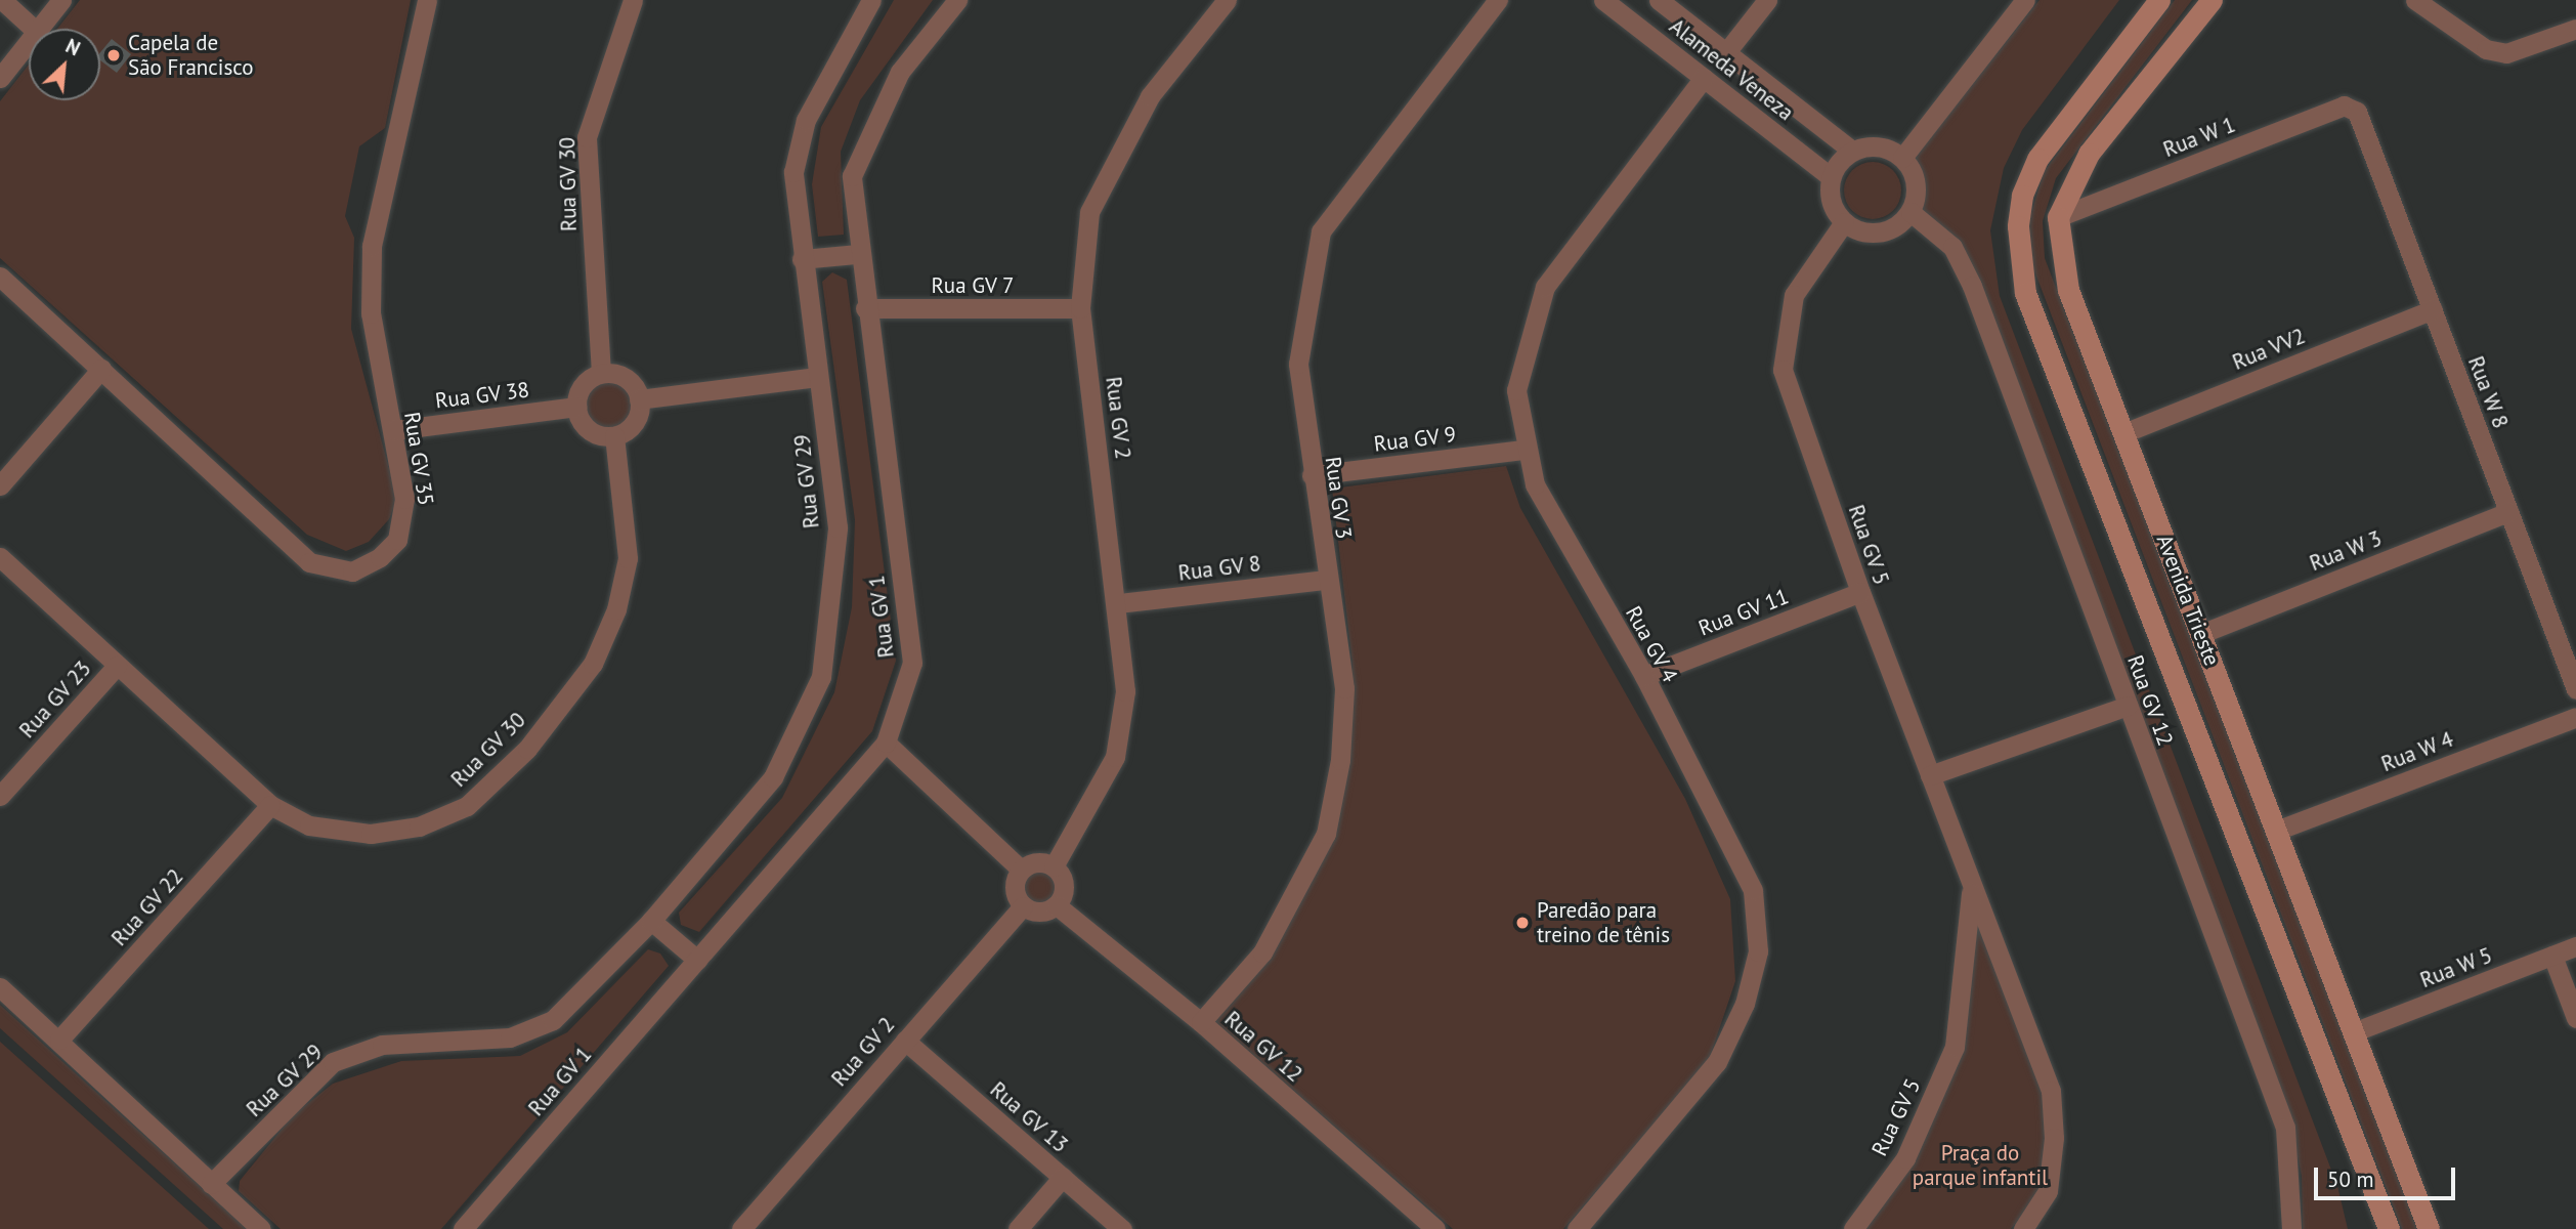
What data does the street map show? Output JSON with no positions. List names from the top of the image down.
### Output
{
  "streets": {
    "street": [
      "Alameda Veneza",
      "Rua W 1",
      "Rua GV 30",
      "Rua GV 7",
      "Rua VV2",
      "Rua W 8",
      "Rua GV 38",
      "Rua GV 2",
      "Rua GV 9",
      "Rua GV 35",
      "Rua GV 29",
      "Rua GV 3",
      "Rua GV 5",
      "Rua W 3",
      "Rua GV 8",
      "Avenida Trieste",
      "Rua GV 11",
      "Rua GV 1",
      "Rua GV 4",
      "Rua GV 23",
      "Rua GV 12",
      "Rua W 4",
      "Rua GV 22",
      "Rua W 5",
      "Rua GV 13"
    ]
  },
  "crossings": [
    ["Alameda Veneza", "Rua GV 5"],
    ["Alameda Veneza", "Rua GV 4"],
    ["Alameda Veneza", "Rua GV 12"],
    ["Rua W 1", "Rua W 8"],
    ["Rua W 1", "Avenida Trieste"],
    ["Rua GV 30", "Rua GV 38"],
    ["Rua GV 30", "Rua GV 23"],
    ["Rua GV 30", "Rua GV 22"],
    ["Rua GV 7", "Rua GV 2"],
    ["Rua GV 7", "Rua GV 1"],
    ["Rua VV2", "Rua W 8"],
    ["Rua VV2", "Avenida Trieste"],
    ["Rua W 8", "Rua W 3"],
    ["Rua GV 38", "Rua GV 35"],
    ["Rua GV 2", "Rua GV 8"],
    ["Rua GV 2", "Rua GV 12"],
    ["Rua GV 2", "Rua GV 13"],
    ["Rua GV 9", "Rua GV 3"],
    ["Rua GV 9", "Rua GV 4"],
    ["Rua GV 3", "Rua GV 8"],
    ["Rua GV 3", "Rua GV 12"],
    ["Rua GV 5", "Rua GV 11"],
    ["Rua GV 5", "Rua GV 12"],
    ["Rua W 3", "Avenida Trieste"],
    ["Avenida Trieste", "Rua W 4"],
    ["Avenida Trieste", "Rua W 5"],
    ["Rua GV 11", "Rua GV 4"]
  ],
  "parks": ["Praça do parque infantil"],
  "places": ["Capela de São Francisco", "Paredão para treino de tênis"],
  "scale_bar": "50 m",
  "north": "top right"
}
